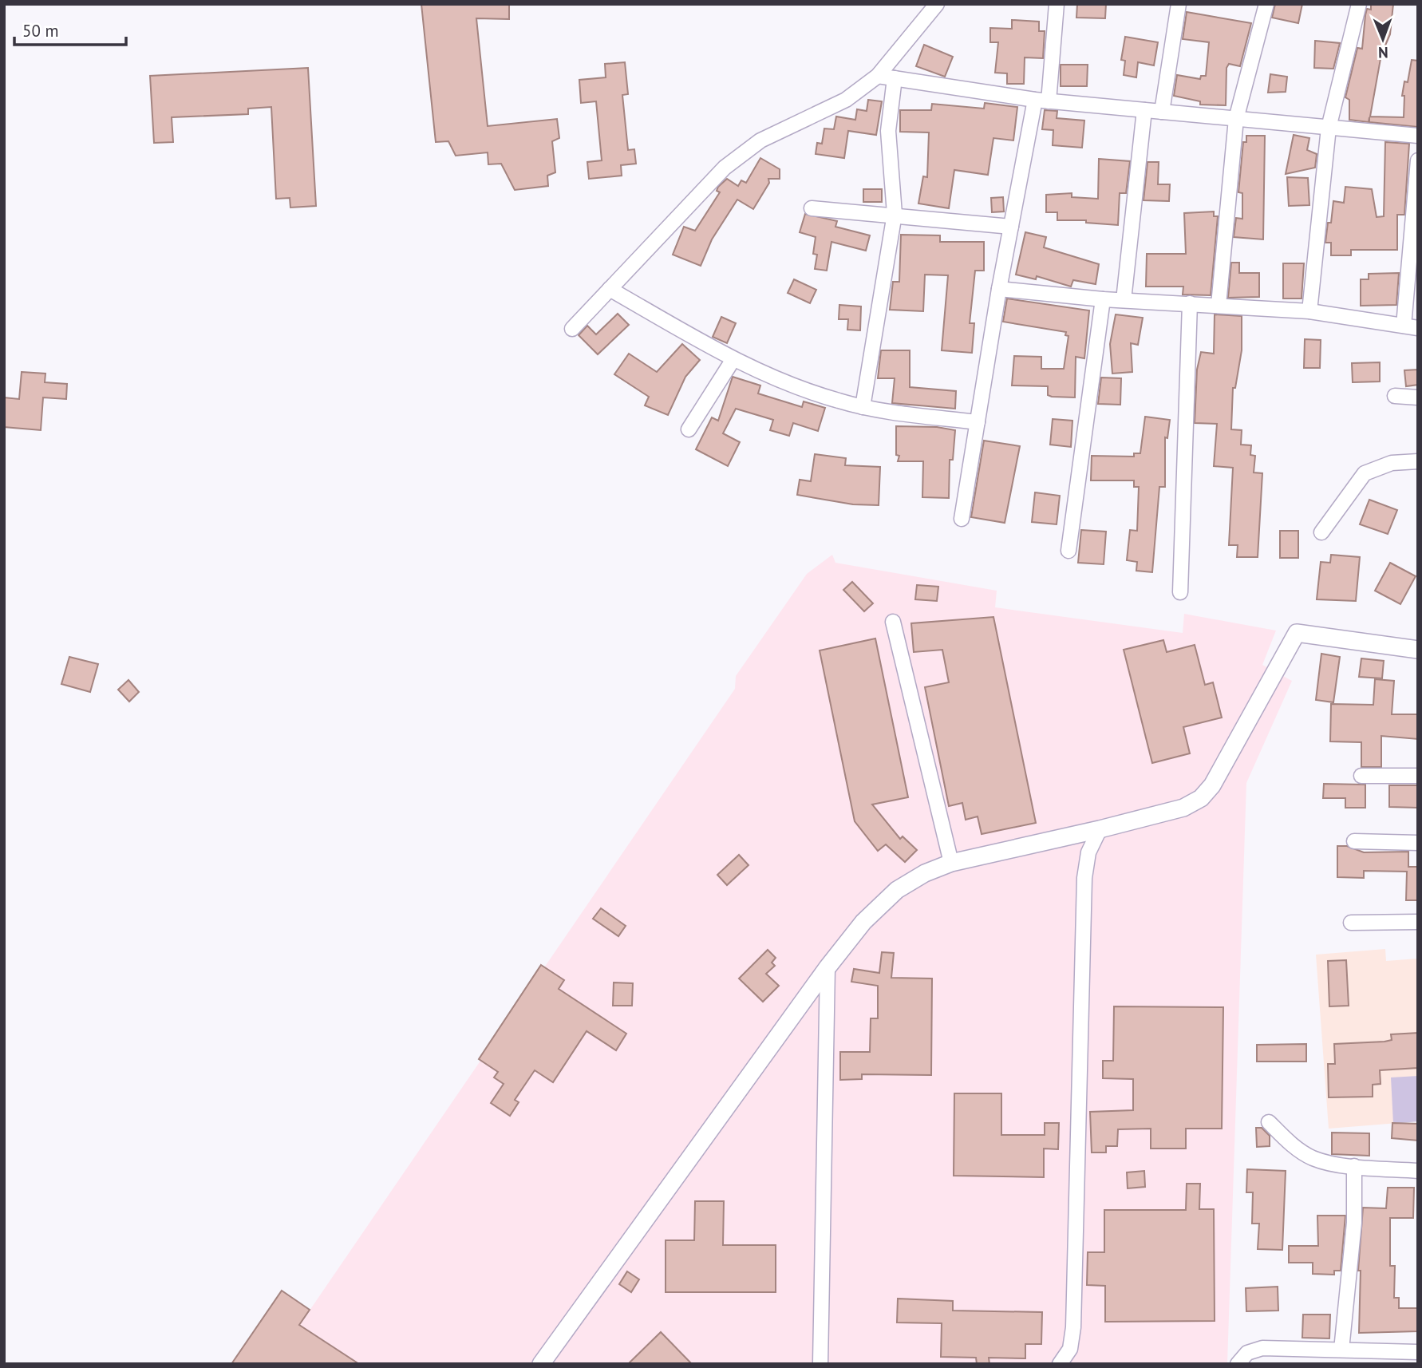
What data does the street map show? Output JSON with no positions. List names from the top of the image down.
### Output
{
  "scale_bar": "50 m",
  "north": "bottom"
}
